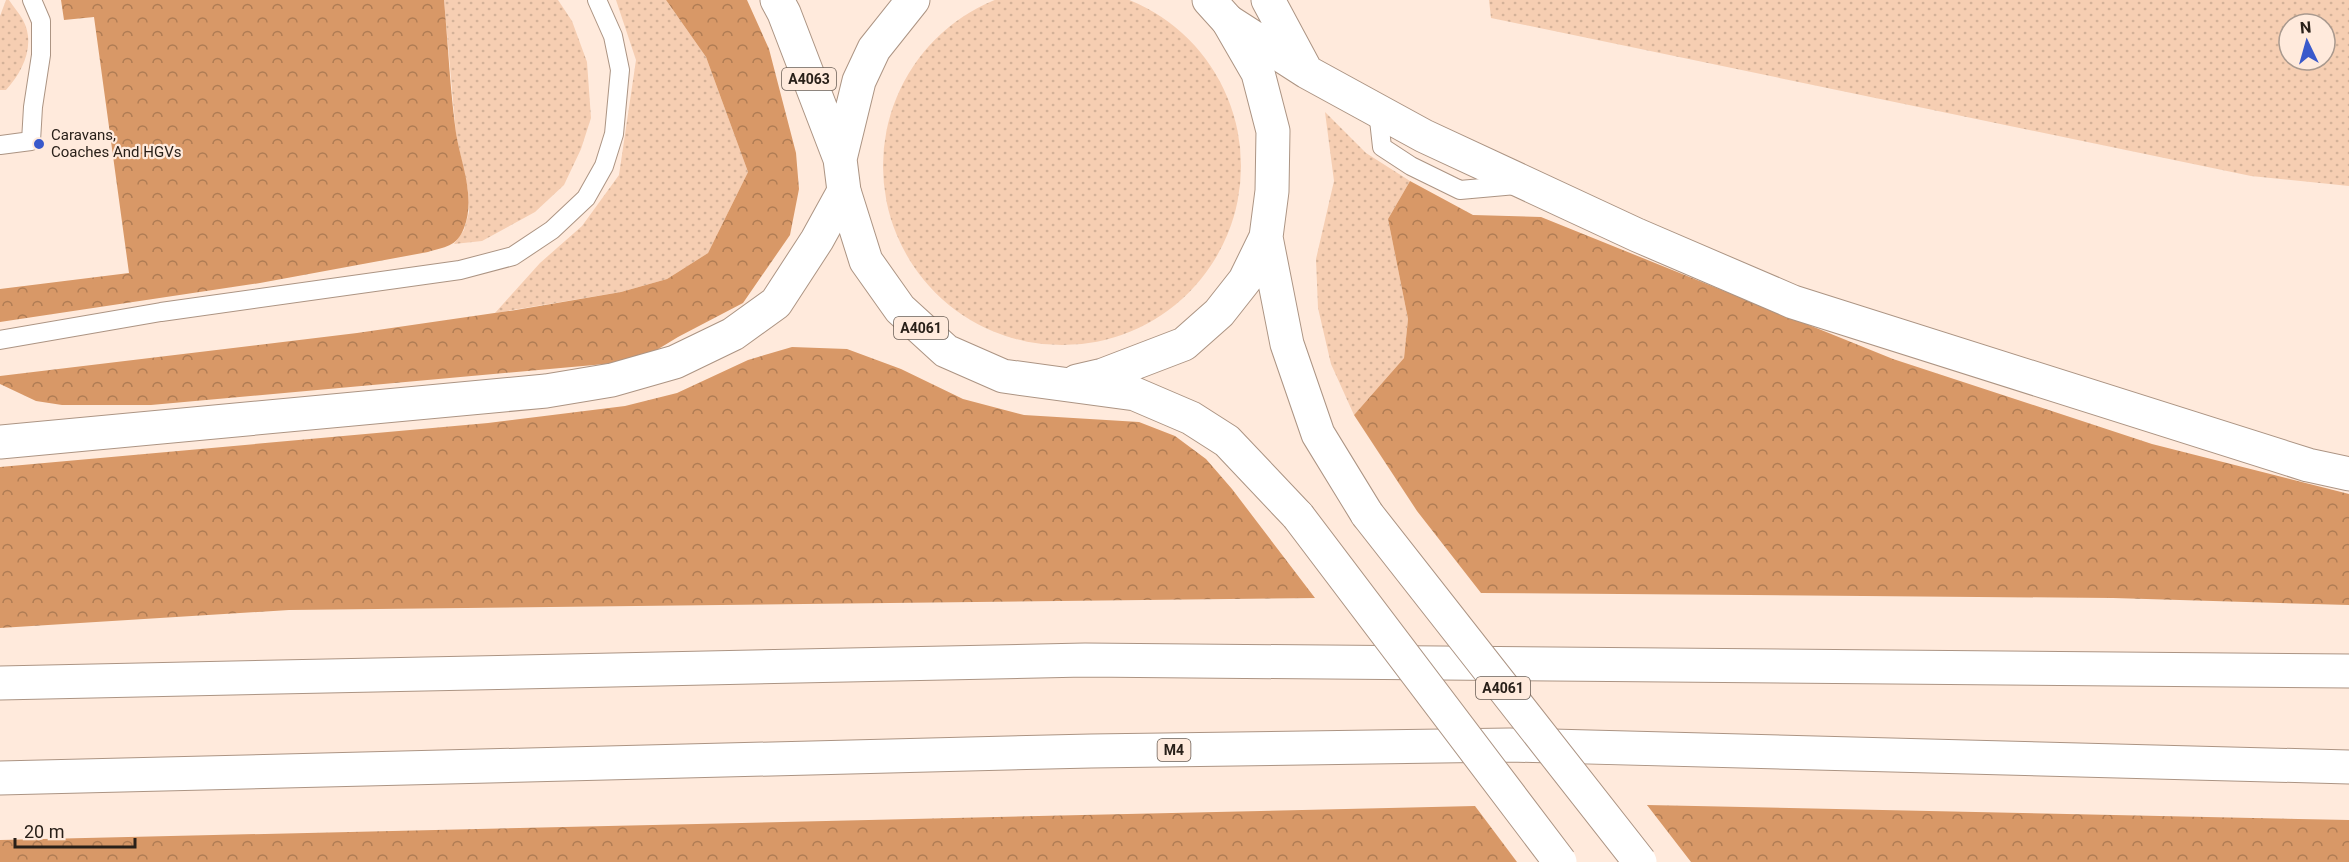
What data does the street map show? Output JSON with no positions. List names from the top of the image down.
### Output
{
  "streets": {
    "main road": ["A4063", "A4061", "M4"]
  },
  "crossings": [
    ["A4063", "A4061"]
  ],
  "places": ["Caravans, Coaches And HGVs"],
  "scale_bar": "20 m",
  "north": "top"
}
